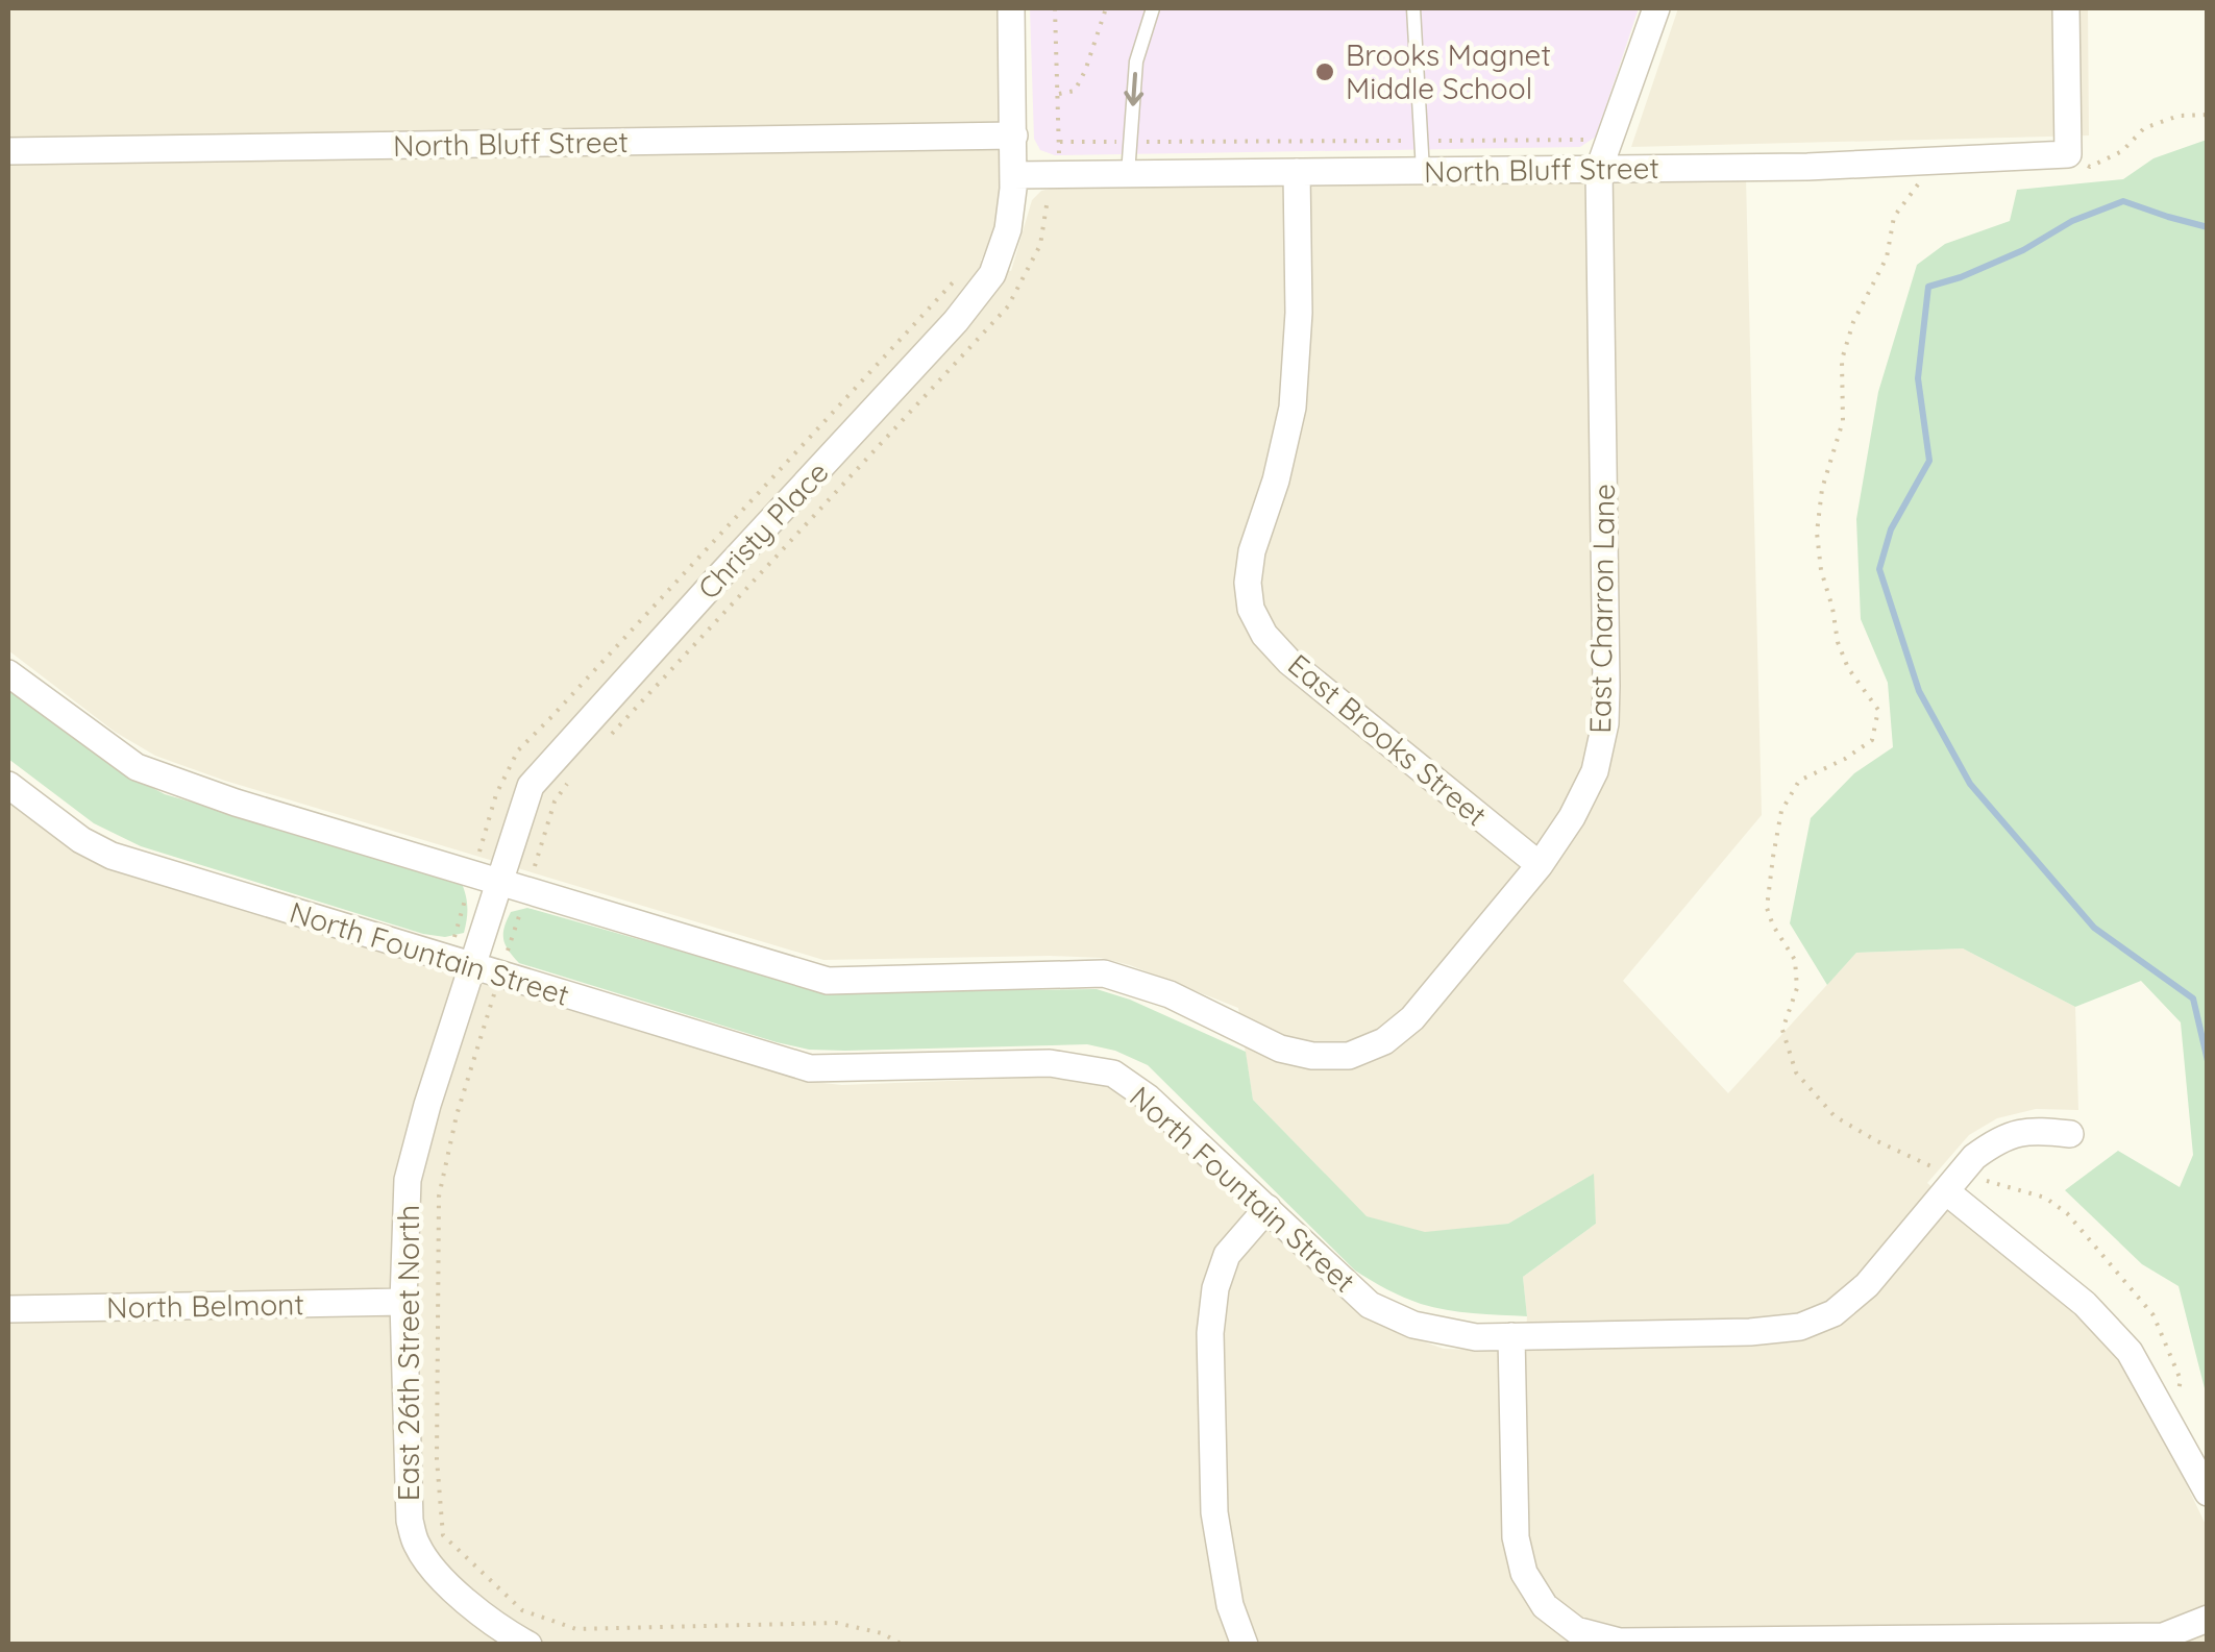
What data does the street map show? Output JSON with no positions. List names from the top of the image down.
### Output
{
  "streets": {
    "street": [
      "North Bluff Street",
      "Christy Place",
      "East Charron Lane",
      "East Brooks Street",
      "North Fountain Street",
      "North Belmont",
      "East 26th Street North"
    ]
  },
  "crossings": [
    ["North Bluff Street", "Christy Place"],
    ["North Bluff Street", "East Charron Lane"],
    ["North Bluff Street", "East Brooks Street"],
    ["Christy Place", "East Charron Lane"],
    ["Christy Place", "East 26th Street North"],
    ["East Charron Lane", "East Brooks Street"],
    ["East Charron Lane", "East 26th Street North"],
    ["North Fountain Street", "East 26th Street North"],
    ["North Belmont", "East 26th Street North"]
  ],
  "places": ["Brooks Magnet Middle School"]
}
